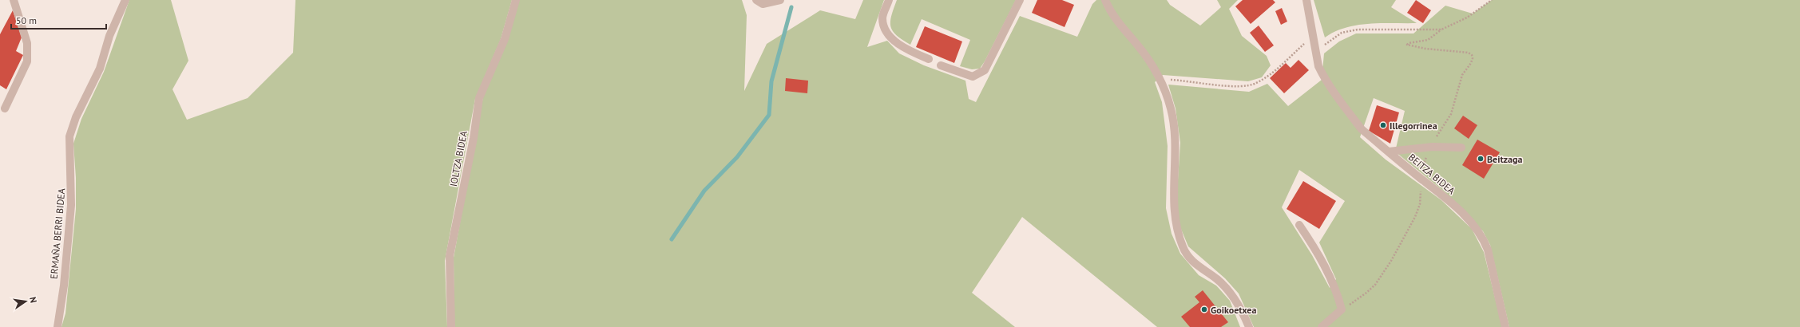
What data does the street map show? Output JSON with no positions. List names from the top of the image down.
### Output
{
  "streets": {
    "street": ["IOLTZA BIDEA", "BEITZA BIDEA", "ERMAÑA BERRI BIDEA"]
  },
  "places": ["Illegorrinea", "Beitzaga", "Goikoetxea"],
  "scale_bar": "50 m",
  "north": "right"
}
